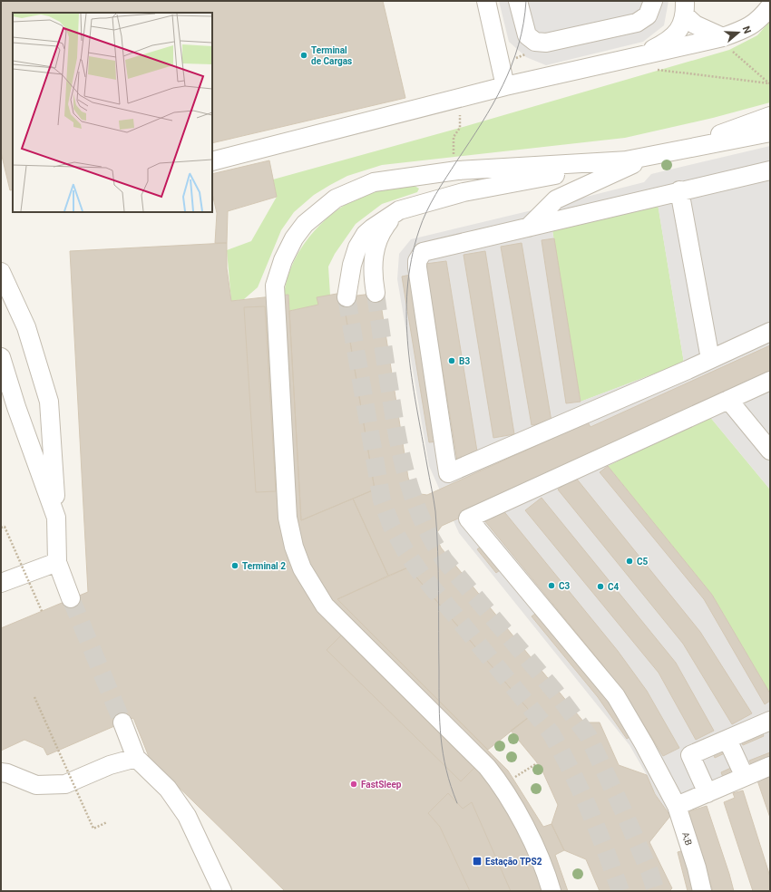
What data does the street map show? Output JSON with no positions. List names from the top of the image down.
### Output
{
  "streets": {
    "street": ["A;B"]
  },
  "places": {
    "other": [
      "Terminal de Cargas",
      "B3",
      "C5",
      "Terminal 2",
      "C3",
      "C4",
      "FastSleep"
    ],
    "transit": ["Estação TPS2"]
  },
  "north": "right"
}
